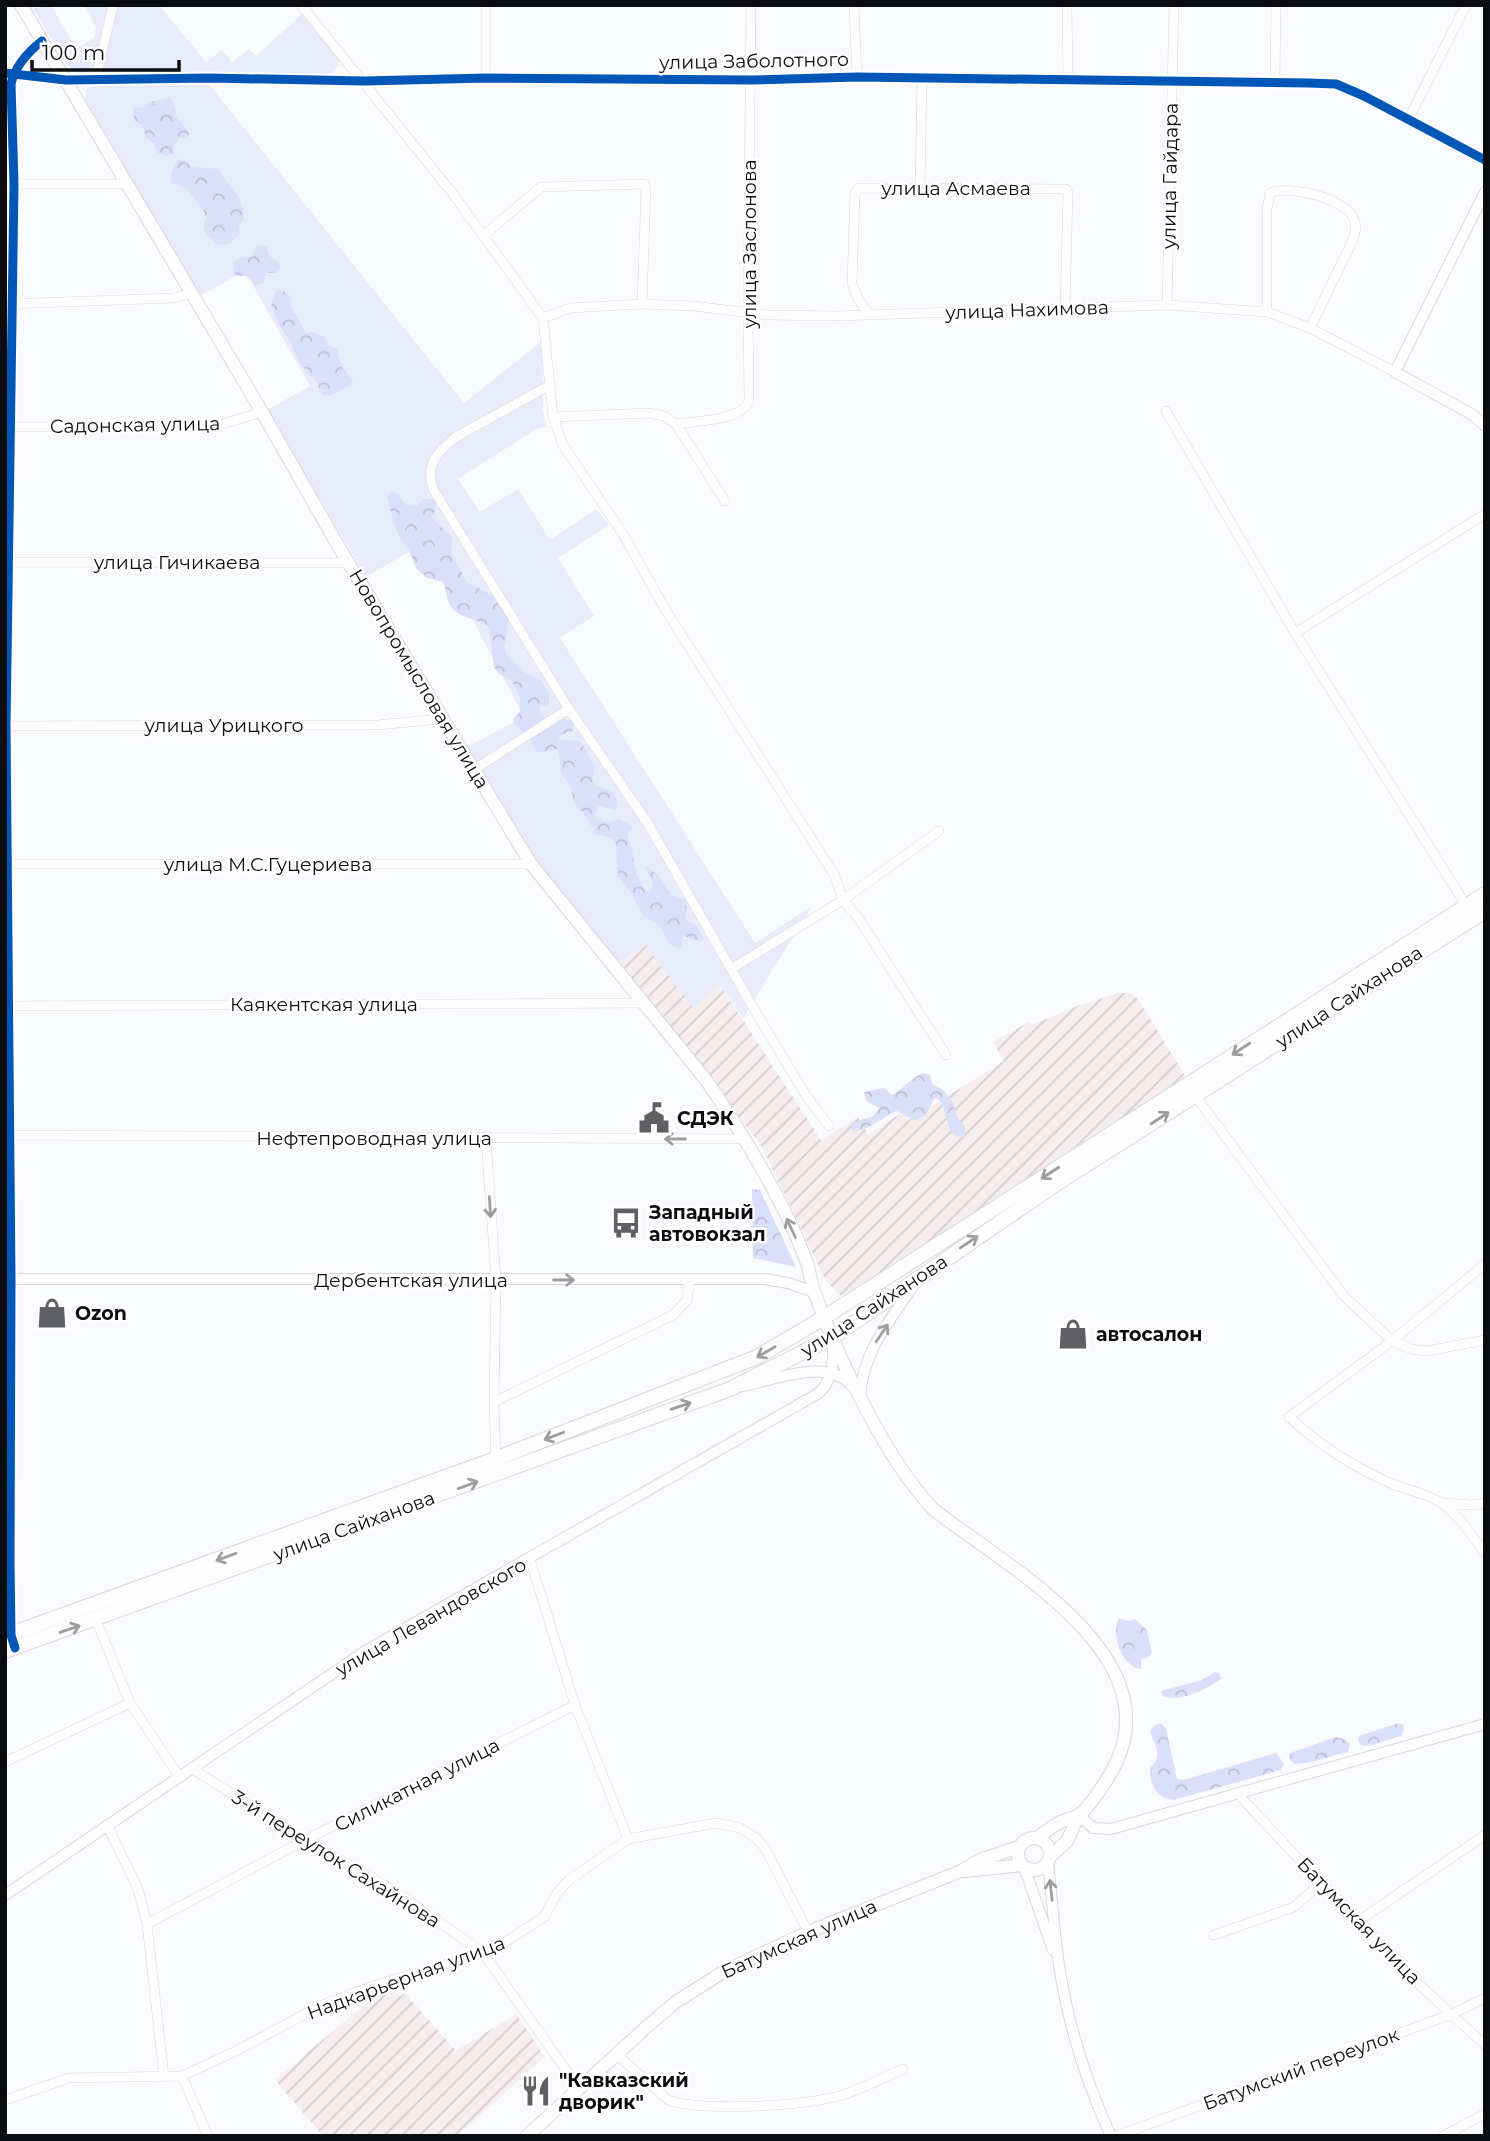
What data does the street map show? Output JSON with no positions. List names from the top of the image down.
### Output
{
  "streets": {
    "main road": ["Новопромысловая улица", "улица Сайханова", "Батумская улица"],
    "street": [
      "улица Заболотного",
      "улица Гайдара",
      "улица Асмаева",
      "улица Заслонова",
      "улица Нахимова",
      "Садонская улица",
      "улица Гичикаева",
      "улица Урицкого",
      "улица М.С.Гуцериева",
      "Каякентская улица",
      "Нефтепроводная улица",
      "Дербентская улица",
      "улица Левандовского",
      "Силикатная улица",
      "3-й переулок Сахайнова",
      "Надкарьерная улица",
      "Батумский переулок"
    ]
  },
  "crossings": [
    ["улица Заболотного", "улица Гайдара"],
    ["улица Заболотного", "улица Заслонова"],
    ["улица Заболотного", "Новопромысловая улица"],
    ["улица Гайдара", "улица Нахимова"],
    ["улица Асмаева", "улица Нахимова"],
    ["улица Заслонова", "улица Нахимова"],
    ["Садонская улица", "Новопромысловая улица"],
    ["улица Гичикаева", "Новопромысловая улица"],
    ["Новопромысловая улица", "улица Урицкого"],
    ["Новопромысловая улица", "улица М.С.Гуцериева"],
    ["Новопромысловая улица", "улица Сайханова"],
    ["Новопромысловая улица", "Каякентская улица"],
    ["Новопромысловая улица", "Нефтепроводная улица"],
    ["Новопромысловая улица", "Дербентская улица"],
    ["улица Левандовского", "3-й переулок Сахайнова"],
    ["Силикатная улица", "3-й переулок Сахайнова"],
    ["3-й переулок Сахайнова", "Батумская улица"],
    ["3-й переулок Сахайнова", "Надкарьерная улица"],
    ["Батумская улица", "Надкарьерная улица"],
    ["Батумская улица", "Батумский переулок"]
  ],
  "one_way": ["Нефтепроводная улица"],
  "places": {
    "public building": ["СДЭК"],
    "bus stop": ["Западный автовокзал"],
    "shop": ["Ozon", "автосалон"],
    "restaurant": ["\"Кавказский дворик\""]
  },
  "scale_bar": "100 m"
}
